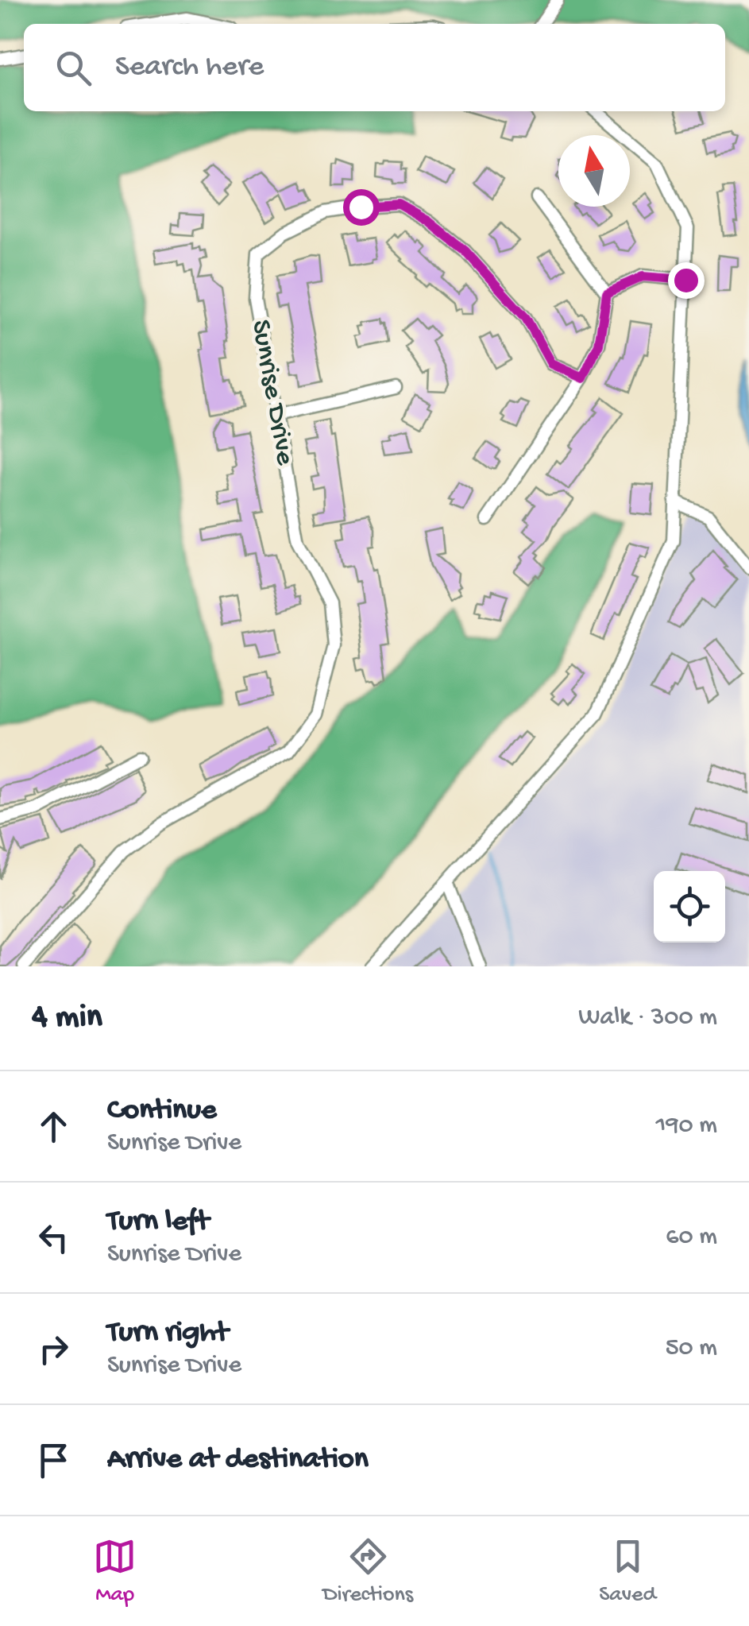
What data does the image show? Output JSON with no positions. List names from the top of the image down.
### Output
{
  "streets": {
    "street": ["Sunrise Drive"]
  },
  "north": "top",
  "page": {
    "search": "Search here",
    "heading": ["4 min", "Walk · 300 m"],
    "list": [
      ["Continue", "Sunrise Drive", "190 m"],
      ["Turn left", "Sunrise Drive", "60 m"],
      ["Turn right", "Sunrise Drive", "50 m"],
      "Arrive at destination"
    ],
    "nav": ["Map", "Directions", "Saved"]
  }
}
